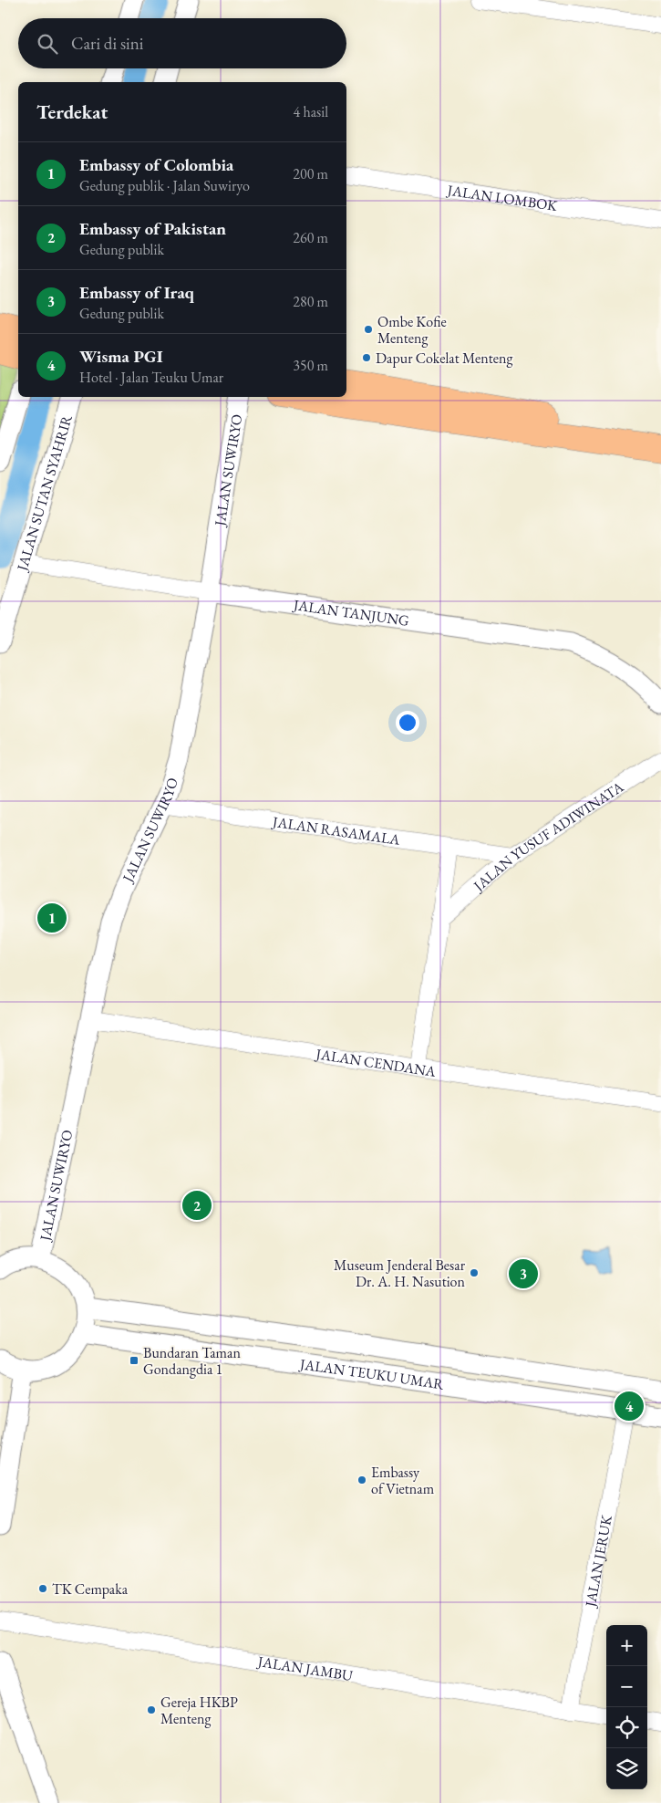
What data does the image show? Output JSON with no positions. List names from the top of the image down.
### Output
{
  "streets": {
    "street": [
      "JALAN LOMBOK",
      "JALAN SUWIRYO",
      "JALAN SUTAN SYAHRIR",
      "JALAN TANJUNG",
      "JALAN RASAMALA",
      "JALAN YUSUF ADIWINATA",
      "JALAN CENDANA",
      "JALAN TEUKU UMAR",
      "JALAN JERUK",
      "JALAN JAMBU"
    ]
  },
  "crossings": [
    ["JALAN SUWIRYO", "JALAN TANJUNG"],
    ["JALAN SUWIRYO", "JALAN RASAMALA"],
    ["JALAN SUWIRYO", "JALAN CENDANA"],
    ["JALAN SUTAN SYAHRIR", "JALAN TANJUNG"],
    ["JALAN RASAMALA", "JALAN YUSUF ADIWINATA"],
    ["JALAN TEUKU UMAR", "JALAN JERUK"],
    ["JALAN JERUK", "JALAN JAMBU"]
  ],
  "places": {
    "other": [
      "Ombe Kofie Menteng",
      "Dapur Cokelat Menteng",
      "Museum Jenderal Besar Dr. A. H. Nasution",
      "Embassy of Vietnam",
      "TK Cempaka",
      "Gereja HKBP Menteng"
    ],
    "transit": ["Bundaran Taman Gondangdia 1"]
  },
  "page": {
    "search": "Cari di sini",
    "heading": ["Terdekat", "4 hasil"],
    "list": [
      {
        "mark": "1",
        "name": "Embassy of Colombia",
        "note": "Gedung publik · Jalan Suwiryo",
        "value": "200 m"
      },
      {
        "mark": "2",
        "name": "Embassy of Pakistan",
        "note": "Gedung publik",
        "value": "260 m"
      },
      {
        "mark": "3",
        "name": "Embassy of Iraq",
        "note": "Gedung publik",
        "value": "280 m"
      },
      {
        "mark": "4",
        "name": "Wisma PGI",
        "note": "Hotel · Jalan Teuku Umar",
        "value": "350 m"
      }
    ],
    "pins": [
      "1",
      "2",
      "3",
      "4"
    ],
    "map_buttons": ["+", "−"]
  }
}
